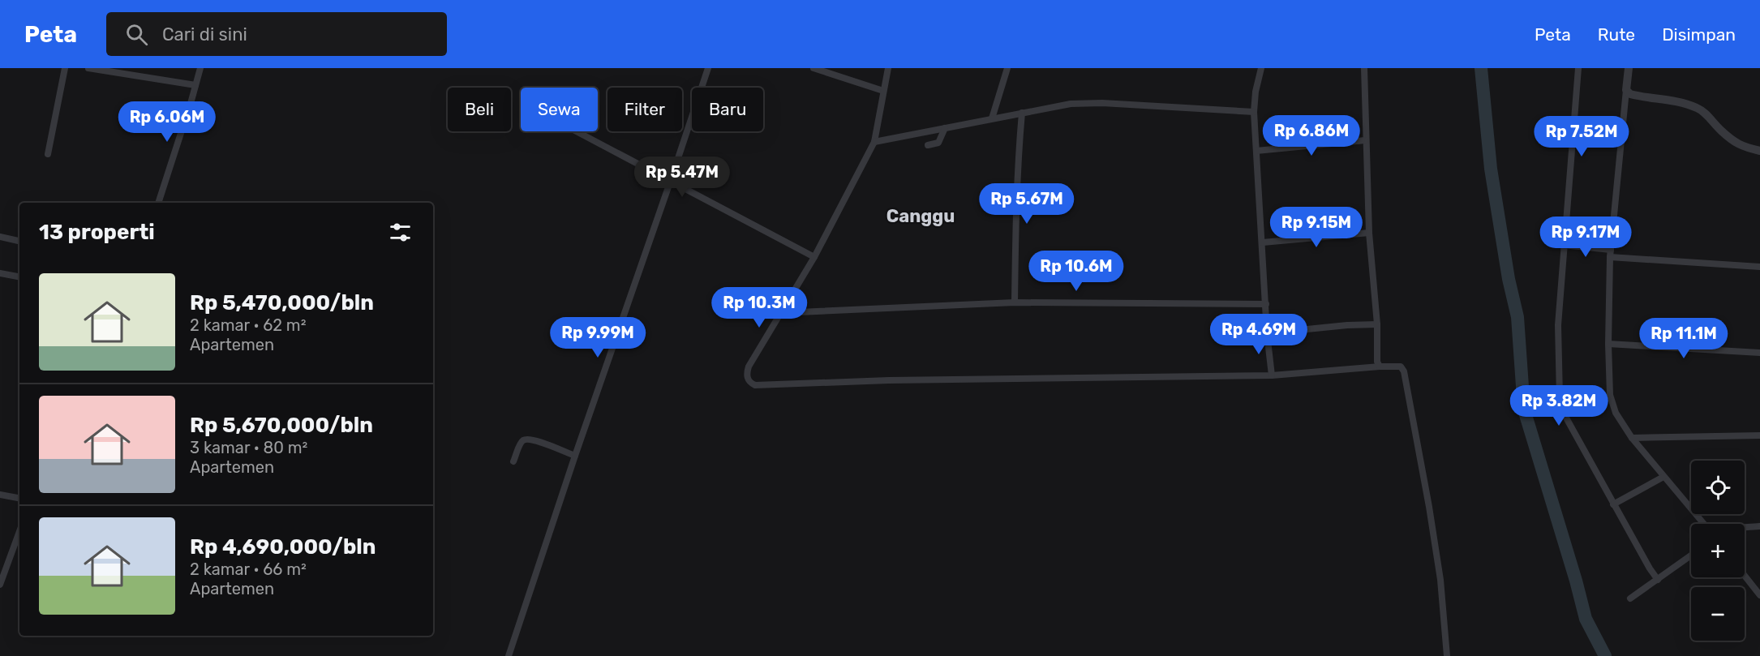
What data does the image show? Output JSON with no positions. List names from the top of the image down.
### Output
{
  "districts": ["Canggu"],
  "page": {
    "header": "Peta",
    "search": "Cari di sini",
    "nav": ["Peta", "Rute", "Disimpan"],
    "chip": [
      "Beli",
      "Sewa",
      "Filter",
      "Baru"
    ],
    "price": [
      "Rp 6.06M",
      "Rp 6.86M",
      "Rp 7.52M",
      "Rp 5.47M",
      "Rp 5.67M",
      "Rp 9.15M",
      "Rp 9.17M",
      "Rp 10.6M",
      "Rp 10.3M",
      "Rp 4.69M",
      "Rp 9.99M",
      "Rp 11.1M",
      "Rp 3.82M"
    ],
    "heading": "13 properti",
    "list": [
      {
        "name": "Rp 5,470,000/bln",
        "note": "2 kamar · 62 m² · Apartemen"
      },
      {
        "name": "Rp 5,670,000/bln",
        "note": "3 kamar · 80 m² · Apartemen"
      },
      {
        "name": "Rp 4,690,000/bln",
        "note": "2 kamar · 66 m² · Apartemen"
      }
    ],
    "map_buttons": ["+", "−"]
  }
}
